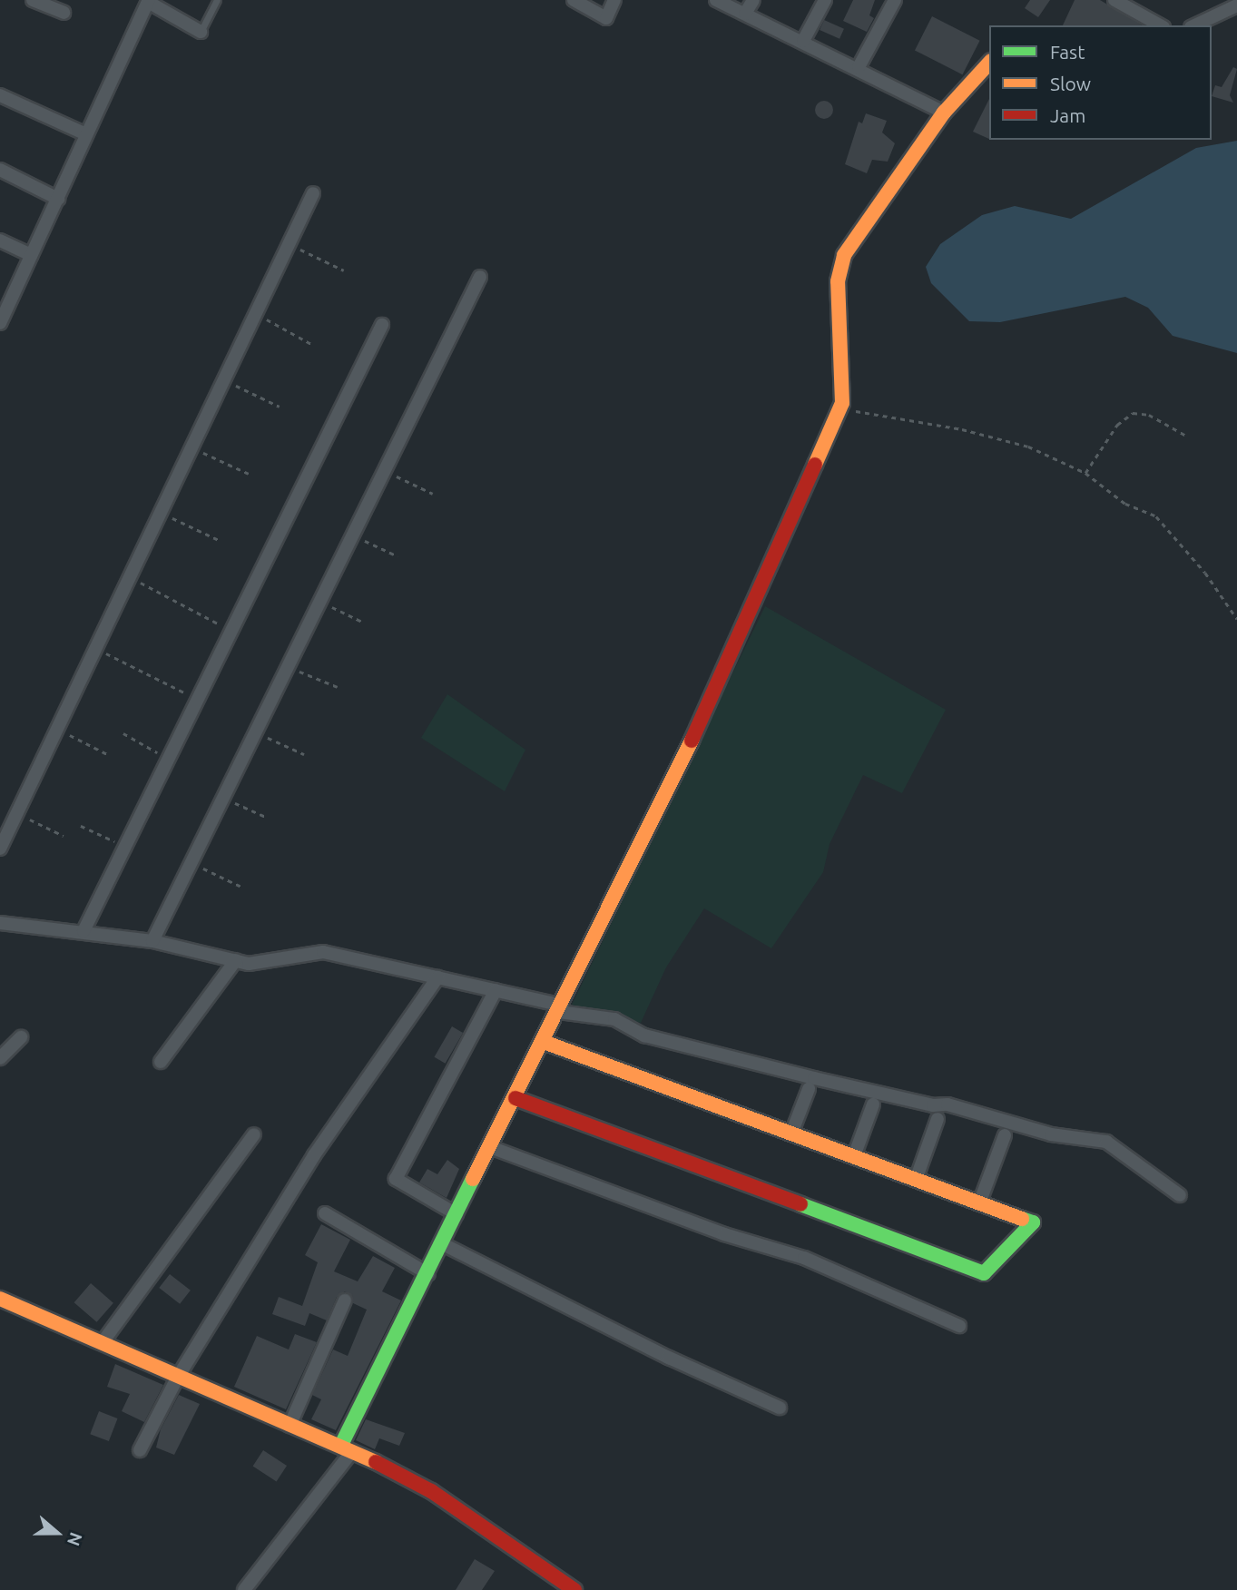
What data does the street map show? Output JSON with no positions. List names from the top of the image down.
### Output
{
  "legend": ["Fast", "Slow", "Jam"],
  "north": "right"
}
